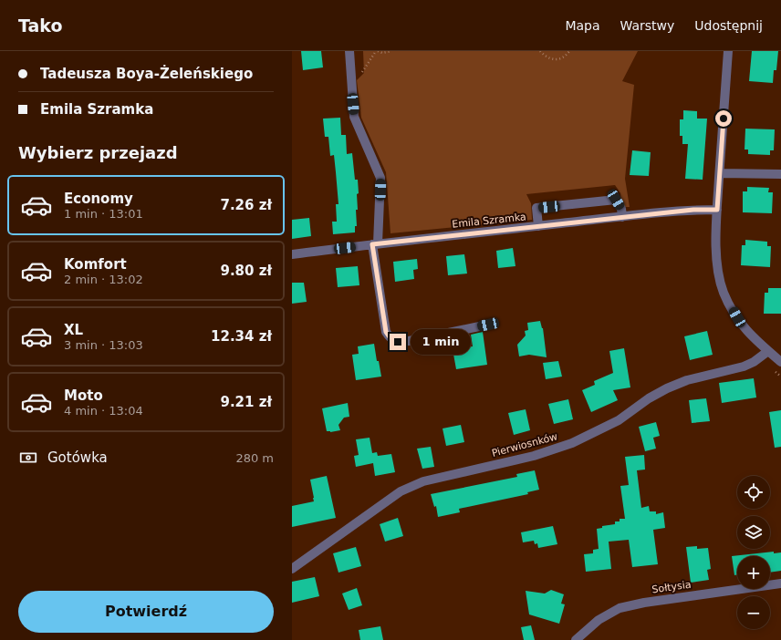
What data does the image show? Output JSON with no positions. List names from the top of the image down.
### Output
{
  "streets": {
    "street": ["Emila Szramka", "Pierwiosnków", "Sołtysia"]
  },
  "page": {
    "header": "Tako",
    "nav": ["Mapa", "Warstwy", "Udostępnij"],
    "banner": ["Tadeusza Boya-Żeleńskiego", "Emila Szramka"],
    "heading": "Wybierz przejazd",
    "list": [
      {
        "name": "Economy",
        "note": "1 min · 13:01",
        "value": "7.26 zł"
      },
      {
        "name": "Komfort",
        "note": "2 min · 13:02",
        "value": "9.80 zł"
      },
      {
        "name": "XL",
        "note": "3 min · 13:03",
        "value": "12.34 zł"
      },
      {
        "name": "Moto",
        "note": "4 min · 13:04",
        "value": "9.21 zł"
      }
    ],
    "bubble": "1 min",
    "pay": ["Gotówka", "280 m"],
    "map_buttons": ["+", "−"],
    "buttons": "Potwierdź"
  }
}
